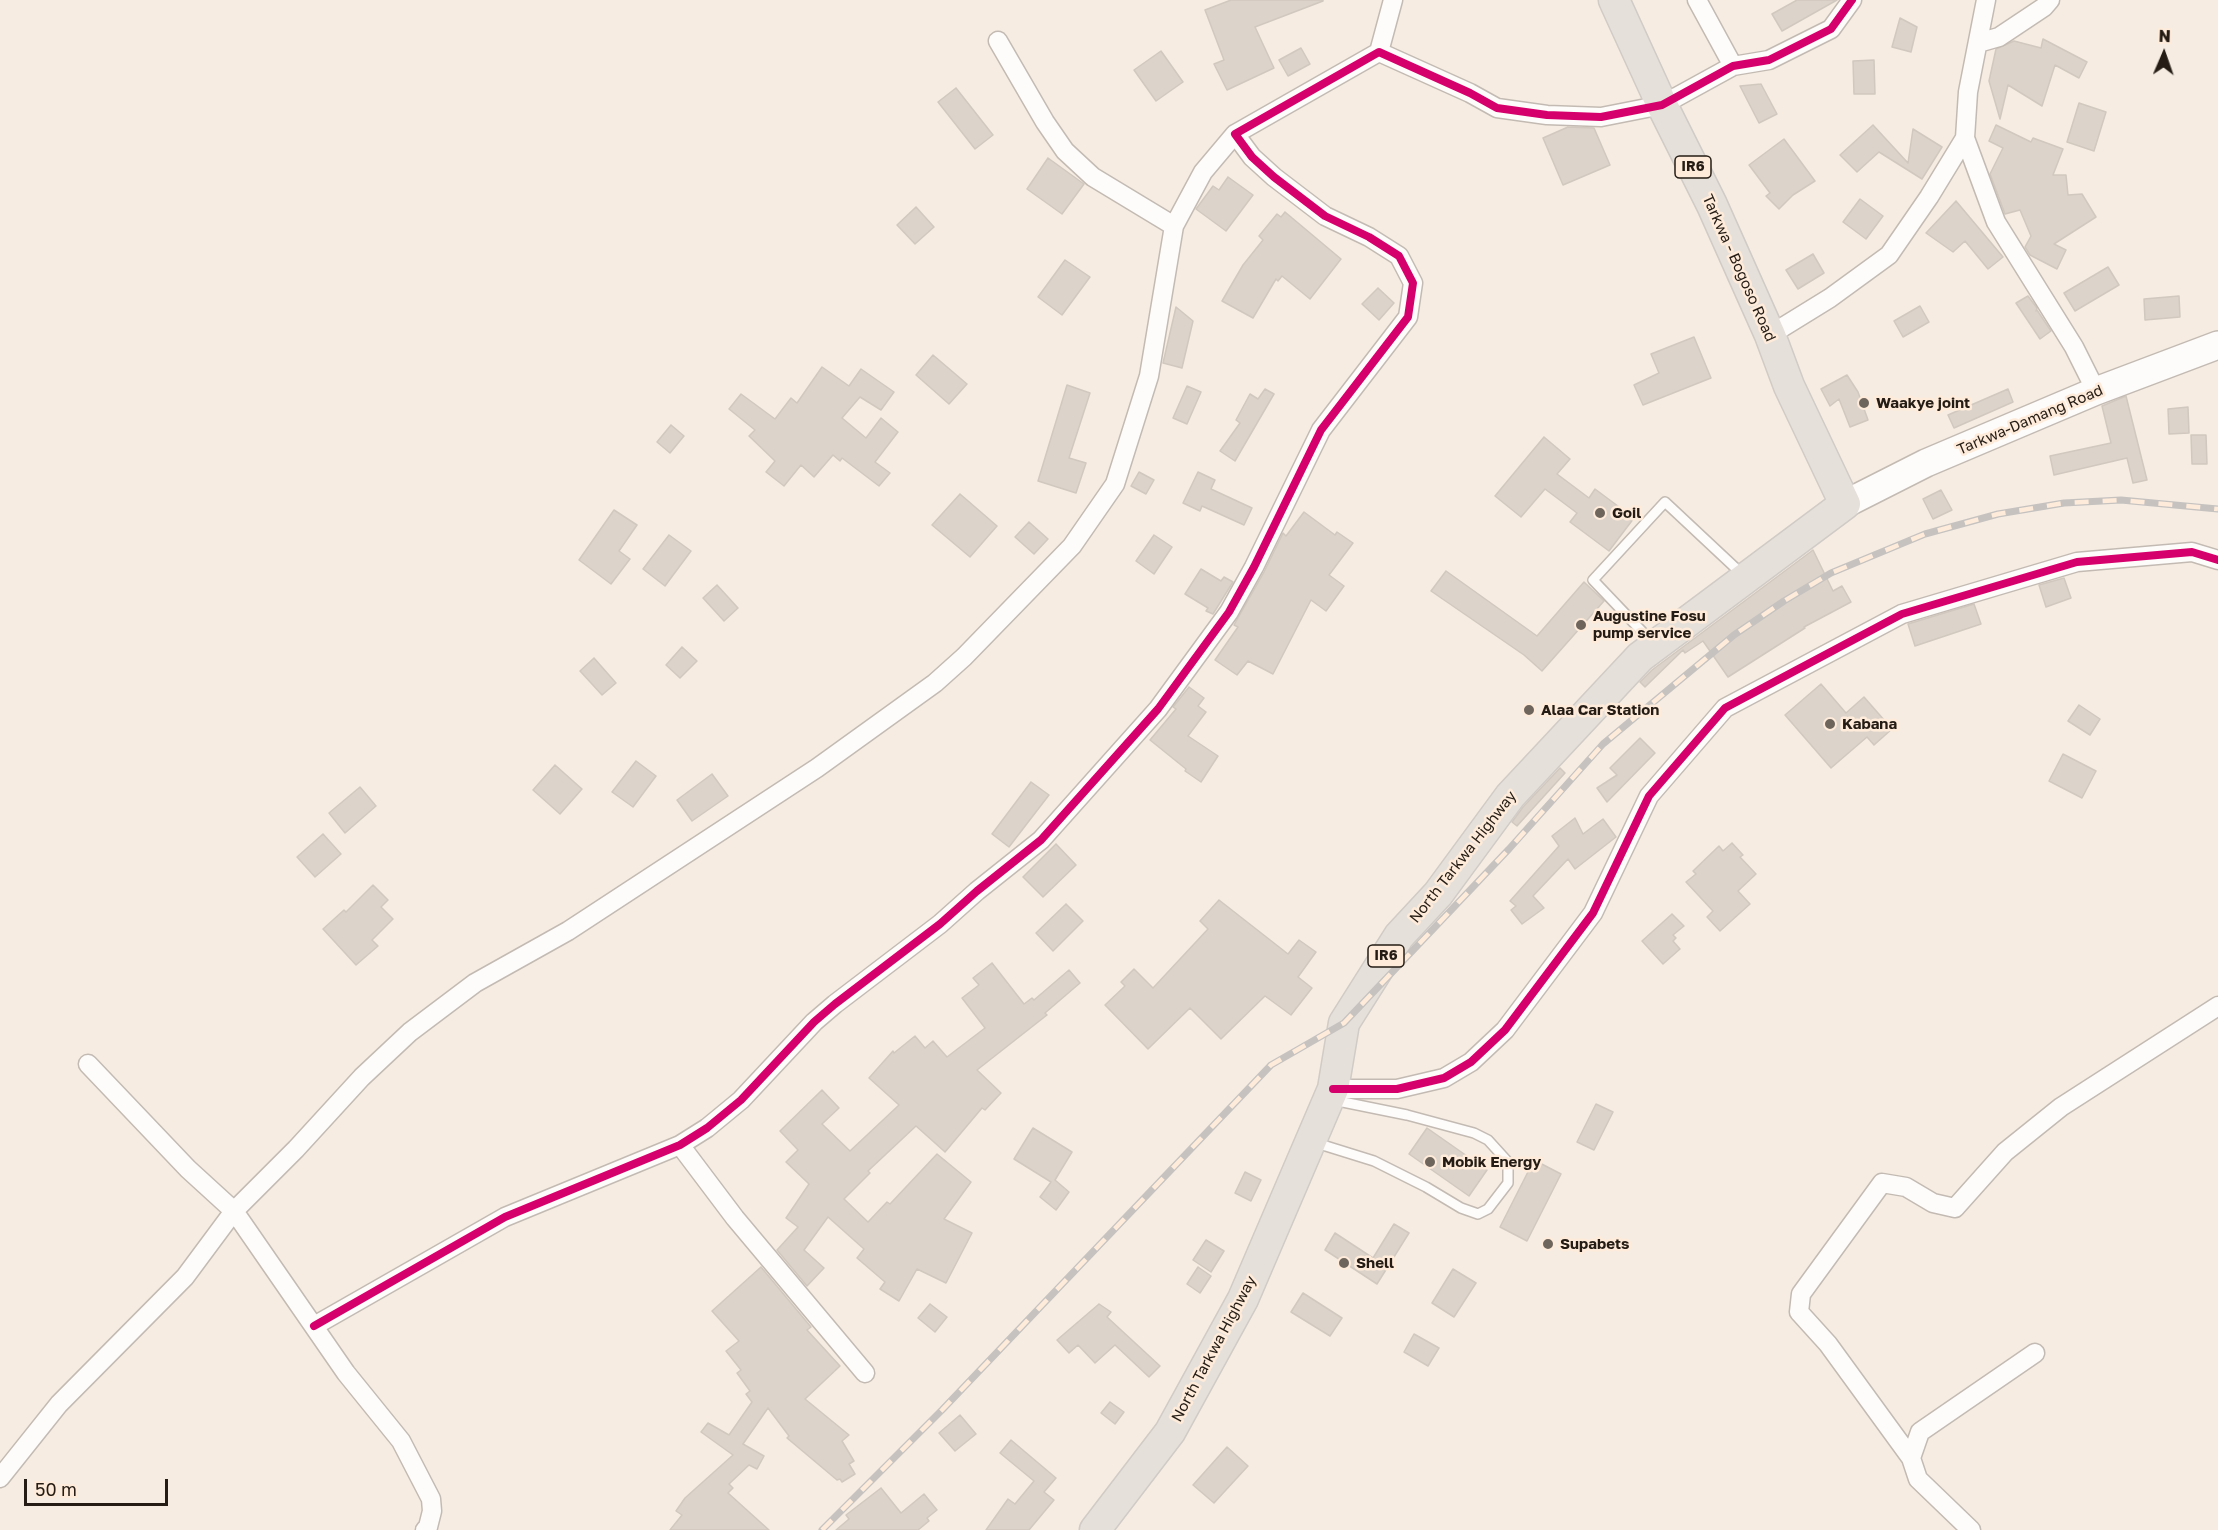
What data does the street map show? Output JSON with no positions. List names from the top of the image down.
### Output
{
  "streets": {
    "main road": [
      "IR6",
      "Tarkwa - Bogoso Road",
      "Tarkwa-Damang Road",
      "North Tarkwa Highway"
    ]
  },
  "crossings": [
    ["Tarkwa - Bogoso Road", "Tarkwa-Damang Road"],
    ["Tarkwa - Bogoso Road", "North Tarkwa Highway"],
    ["Tarkwa-Damang Road", "North Tarkwa Highway"]
  ],
  "places": [
    "Waakye joint",
    "Goil",
    "Augustine Fosu pump service",
    "Alaa Car Station",
    "Kabana",
    "Mobik Energy",
    "Supabets",
    "Shell"
  ],
  "scale_bar": "50 m",
  "north": "top"
}
